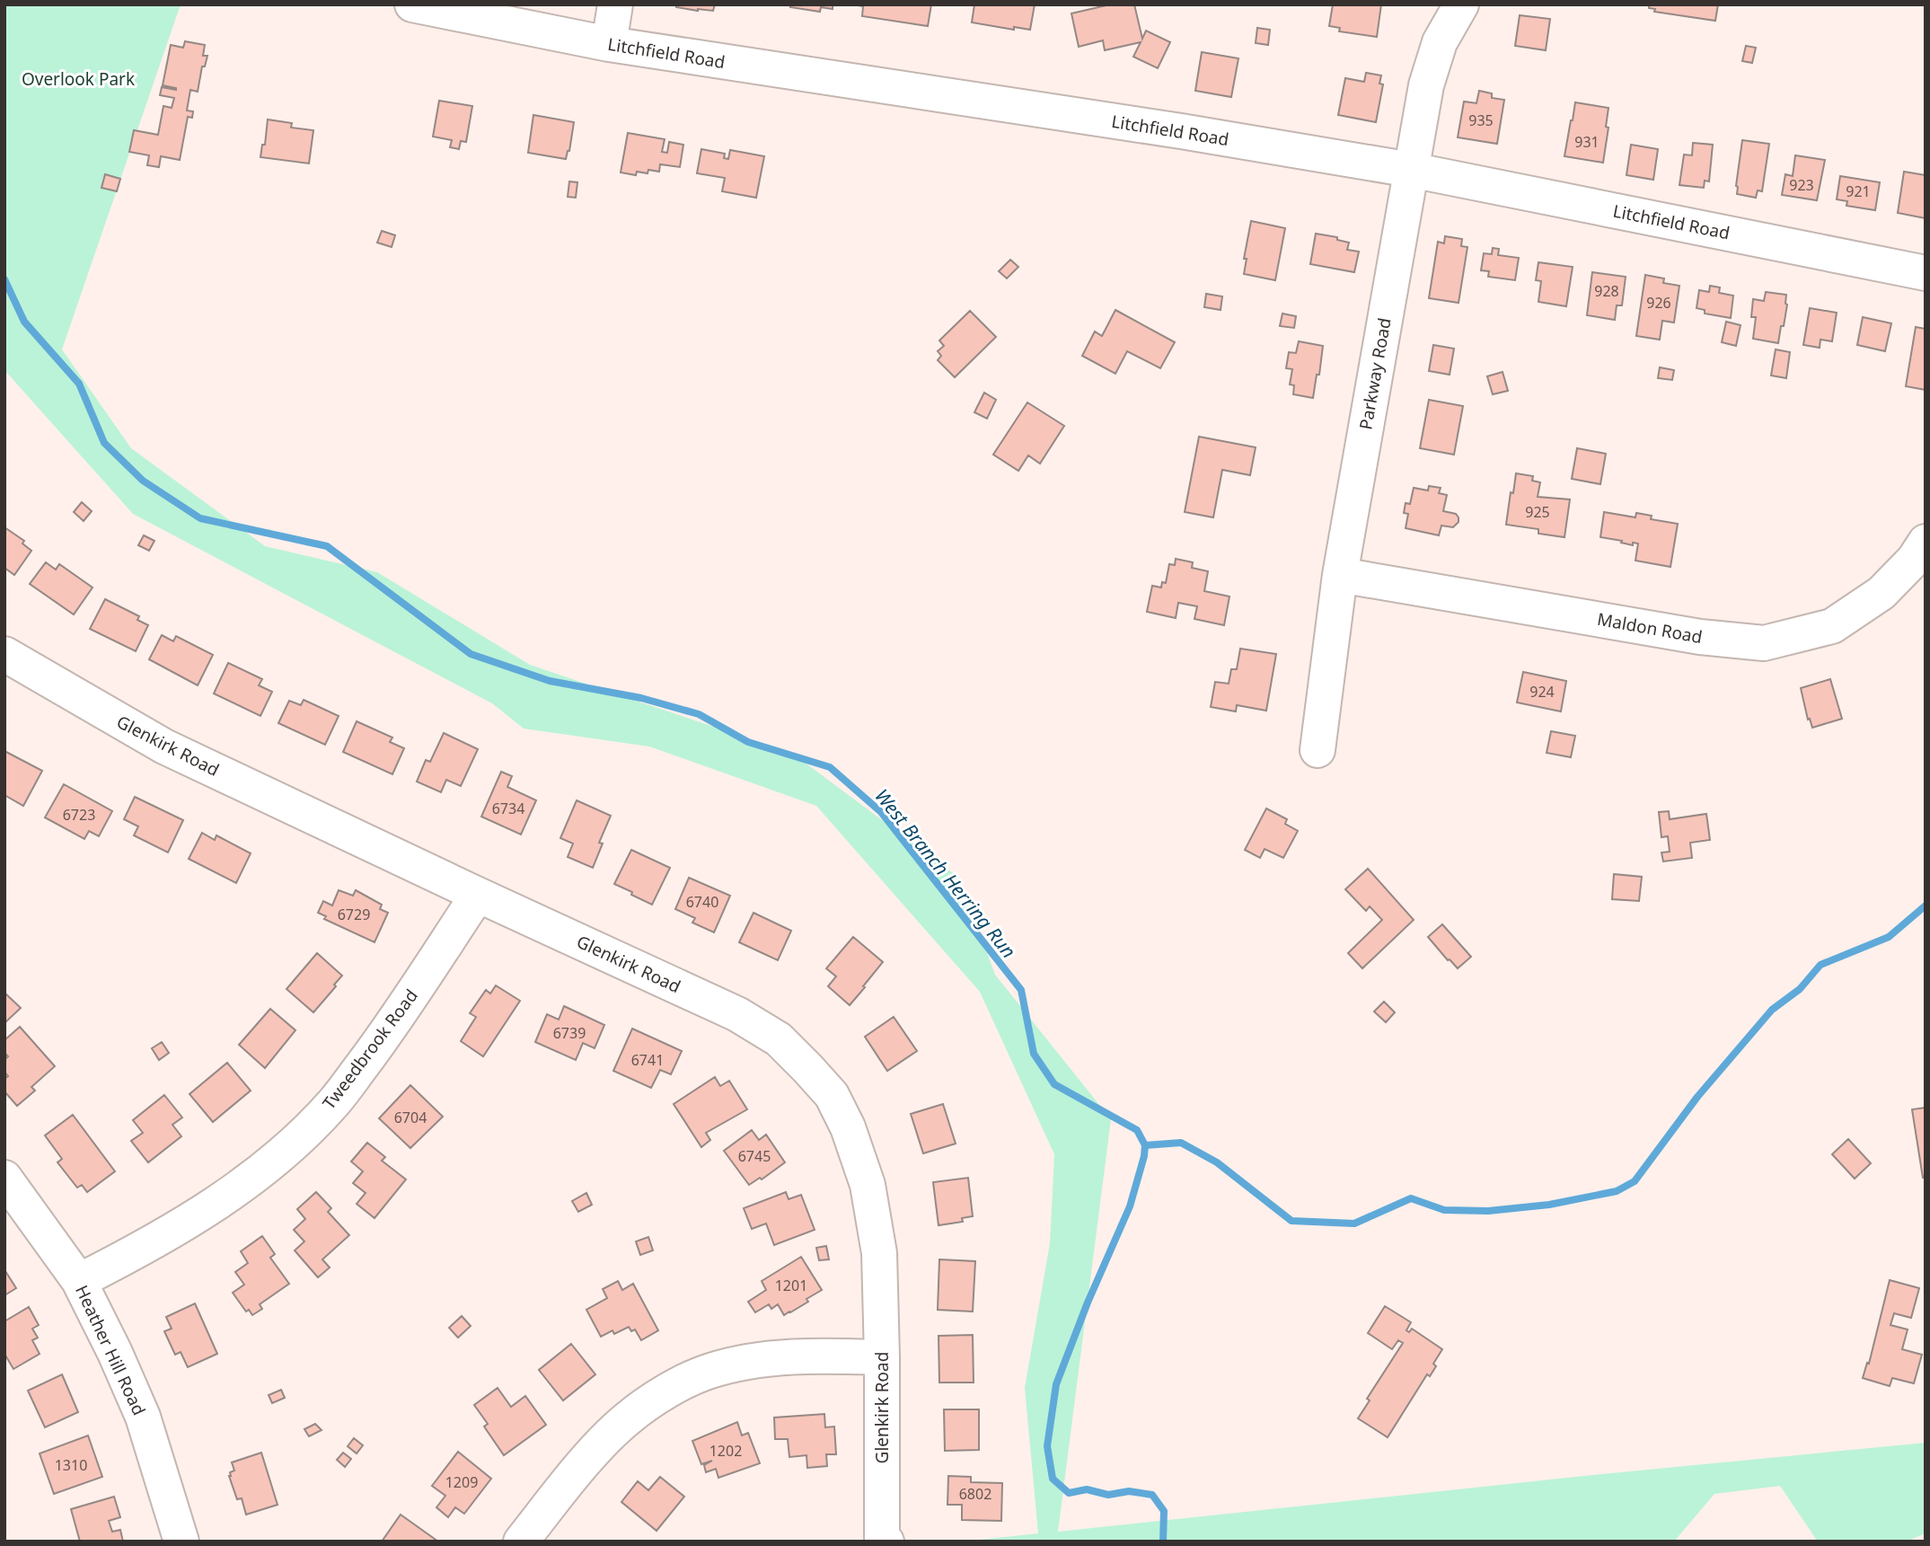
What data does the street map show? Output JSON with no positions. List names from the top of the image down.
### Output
{
  "streets": {
    "street": [
      "Litchfield Road",
      "Parkway Road",
      "Maldon Road",
      "Glenkirk Road",
      "Tweedbrook Road",
      "Heather Hill Road"
    ]
  },
  "crossings": [
    ["Litchfield Road", "Parkway Road"],
    ["Parkway Road", "Maldon Road"],
    ["Glenkirk Road", "Tweedbrook Road"],
    ["Tweedbrook Road", "Heather Hill Road"]
  ],
  "water": ["West Branch Herring Run"],
  "parks": ["Overlook Park"],
  "house_numbers": [
    "935",
    "931",
    "923",
    "921",
    "928",
    "926",
    "925",
    "924",
    "6734",
    "6723",
    "6740",
    "6729",
    "6739",
    "6741",
    "6704",
    "6745",
    "1201",
    "1202",
    "1310",
    "1209",
    "6802"
  ]
}
